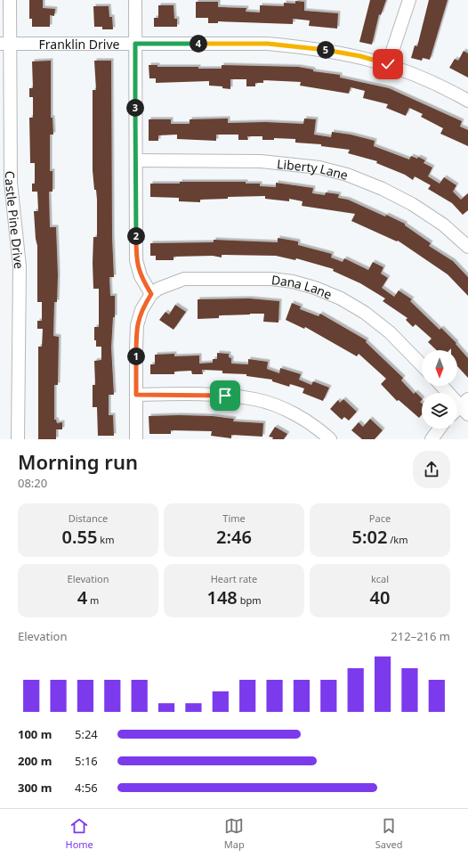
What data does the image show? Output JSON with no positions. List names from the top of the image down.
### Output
{
  "streets": {
    "street": [
      "Franklin Drive",
      "Liberty Lane",
      "Castle Pine Drive",
      "Dana Lane"
    ]
  },
  "crossings": [
    ["Franklin Drive", "Castle Pine Drive"]
  ],
  "north": "bottom",
  "page": {
    "pins": [
      "4",
      "5",
      "3",
      "2",
      "1"
    ],
    "heading": ["Morning run", "08:20"],
    "stats": [
      ["Distance", "0.55 km"],
      ["Time", "2:46"],
      ["Pace", "5:02 /km"],
      ["Elevation", "4 m"],
      ["Heart rate", "148 bpm"],
      ["kcal", "40"]
    ],
    "chart": ["Elevation", "212–216 m"],
    "list": [
      {
        "name": "100 m",
        "note": "5:24"
      },
      {
        "name": "200 m",
        "note": "5:16"
      },
      {
        "name": "300 m",
        "note": "4:56"
      }
    ],
    "tabs": ["Home", "Map", "Saved"]
  }
}
